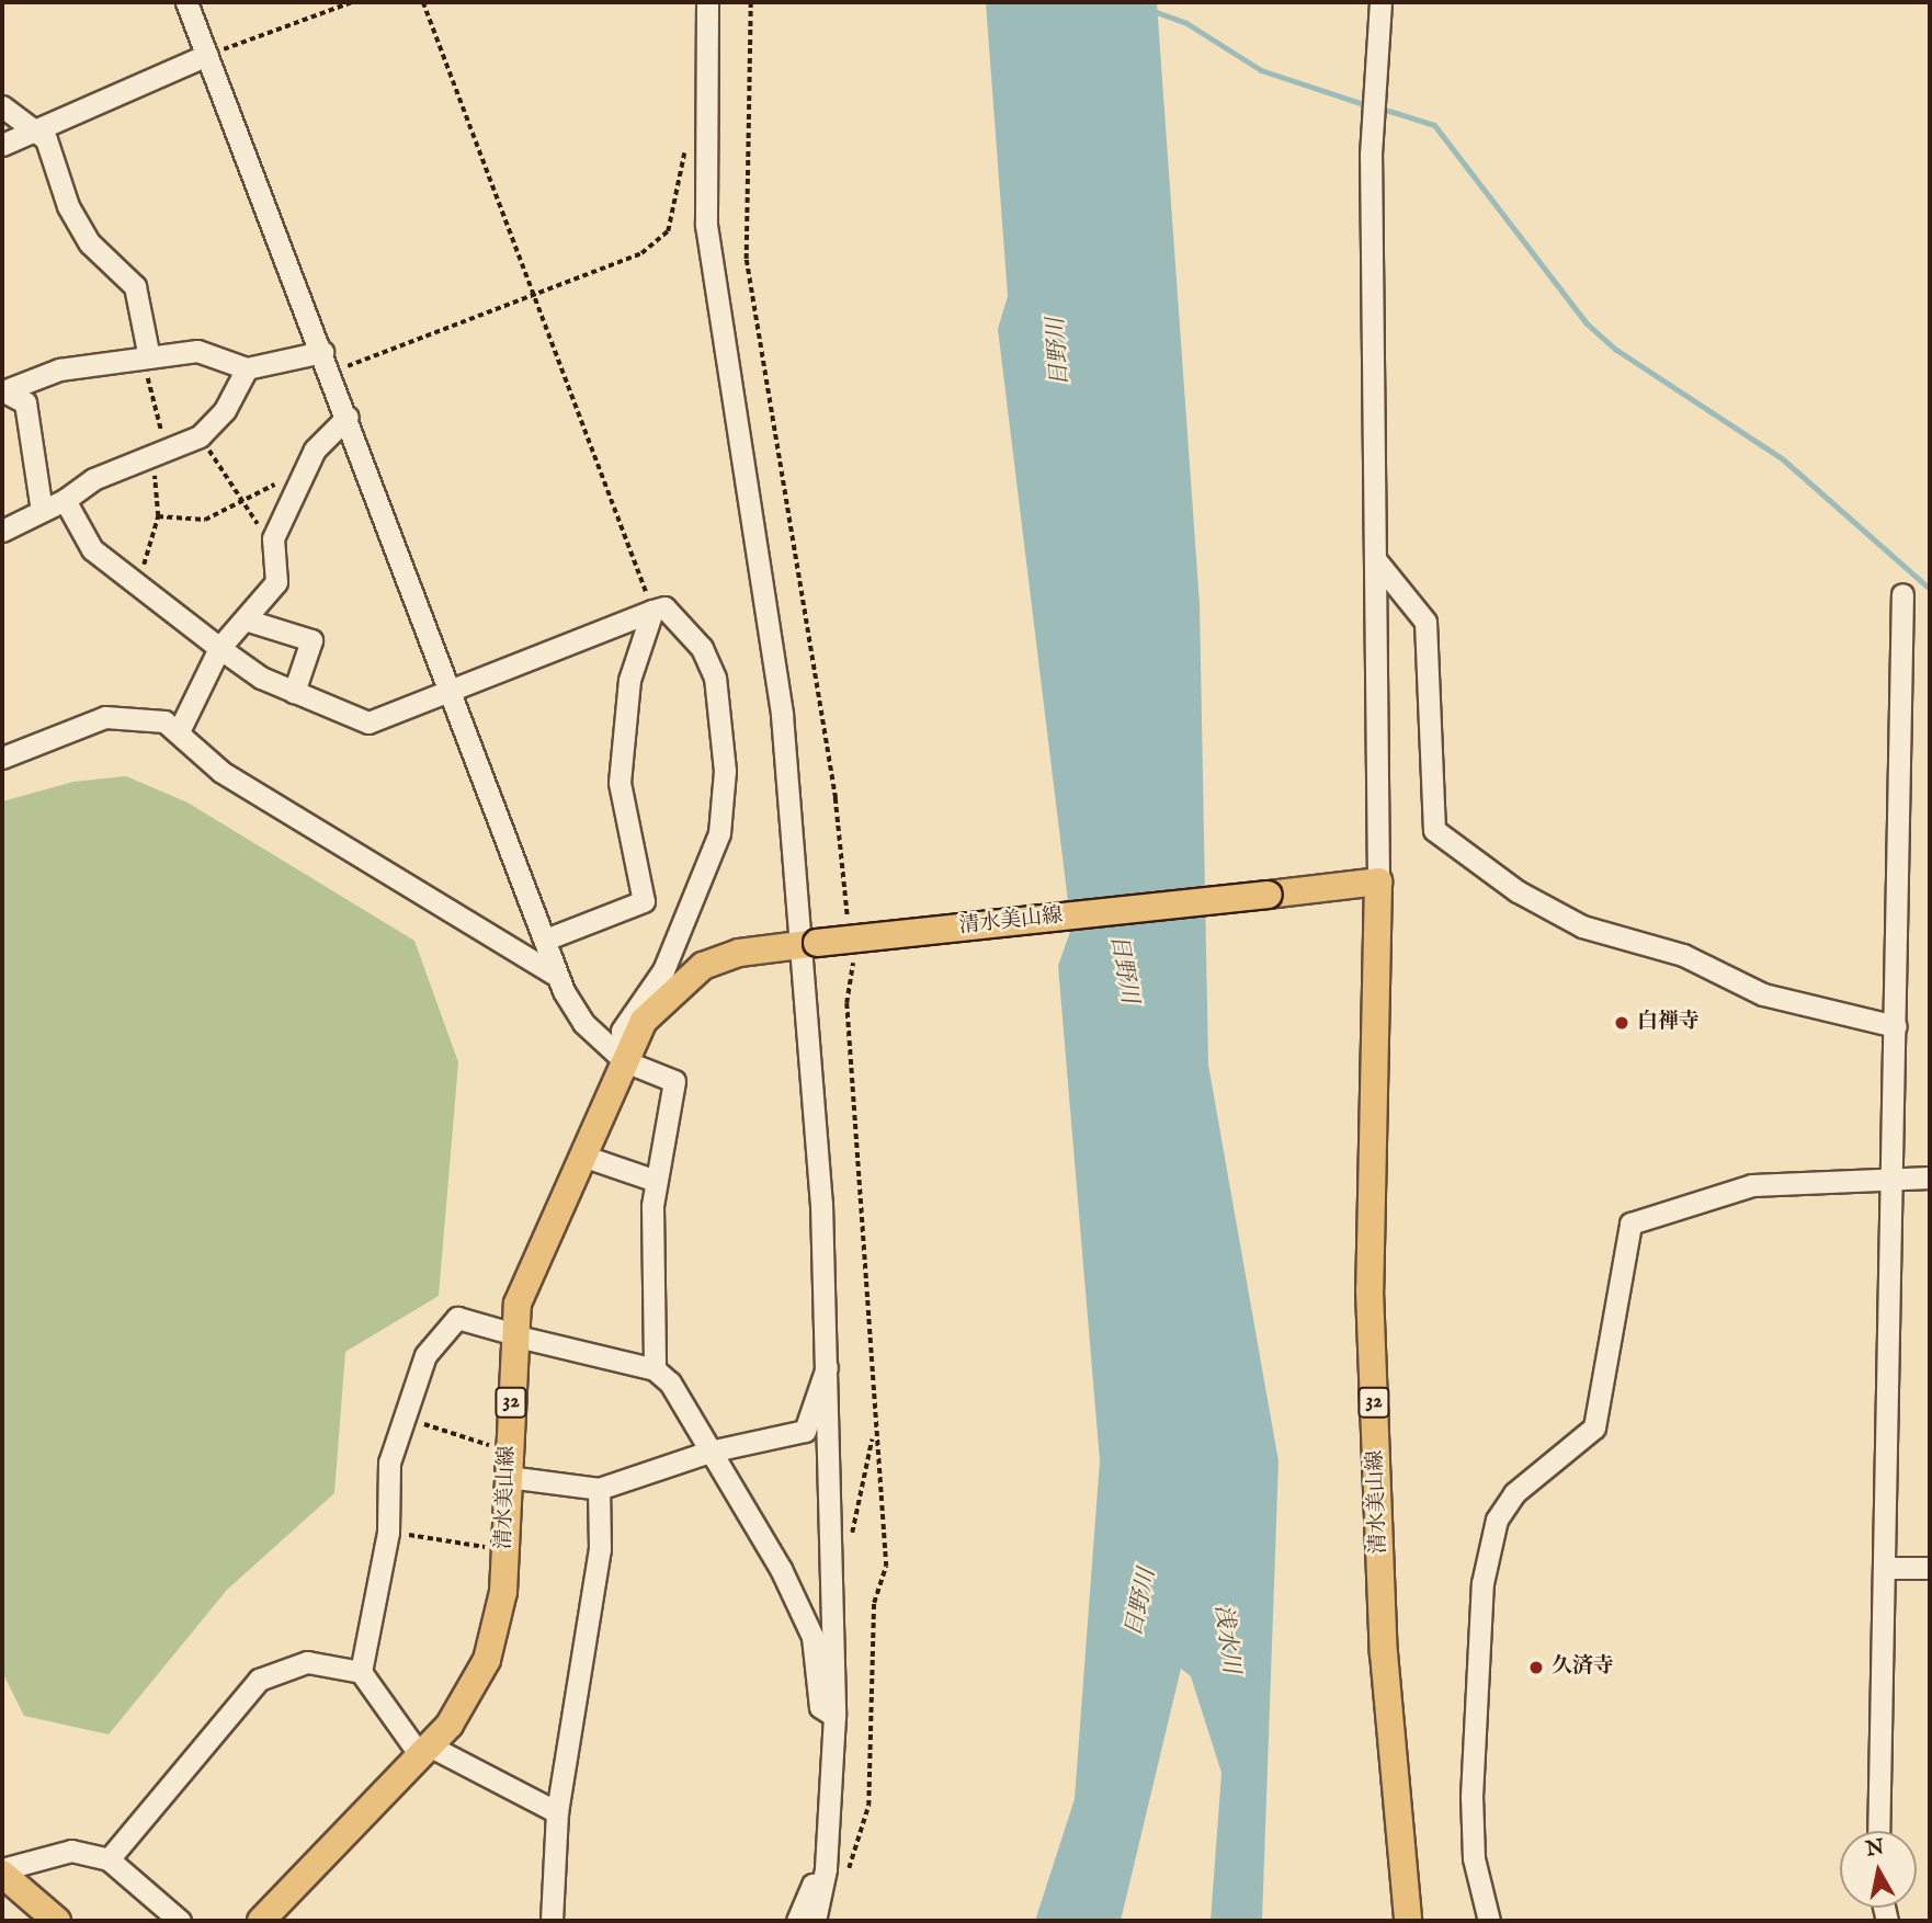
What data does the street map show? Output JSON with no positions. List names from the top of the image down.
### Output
{
  "streets": {
    "main road": ["清水美山線", "32"]
  },
  "water": ["日野川", "浅水川"],
  "places": ["白禅寺", "久済寺"],
  "north": "top"
}
